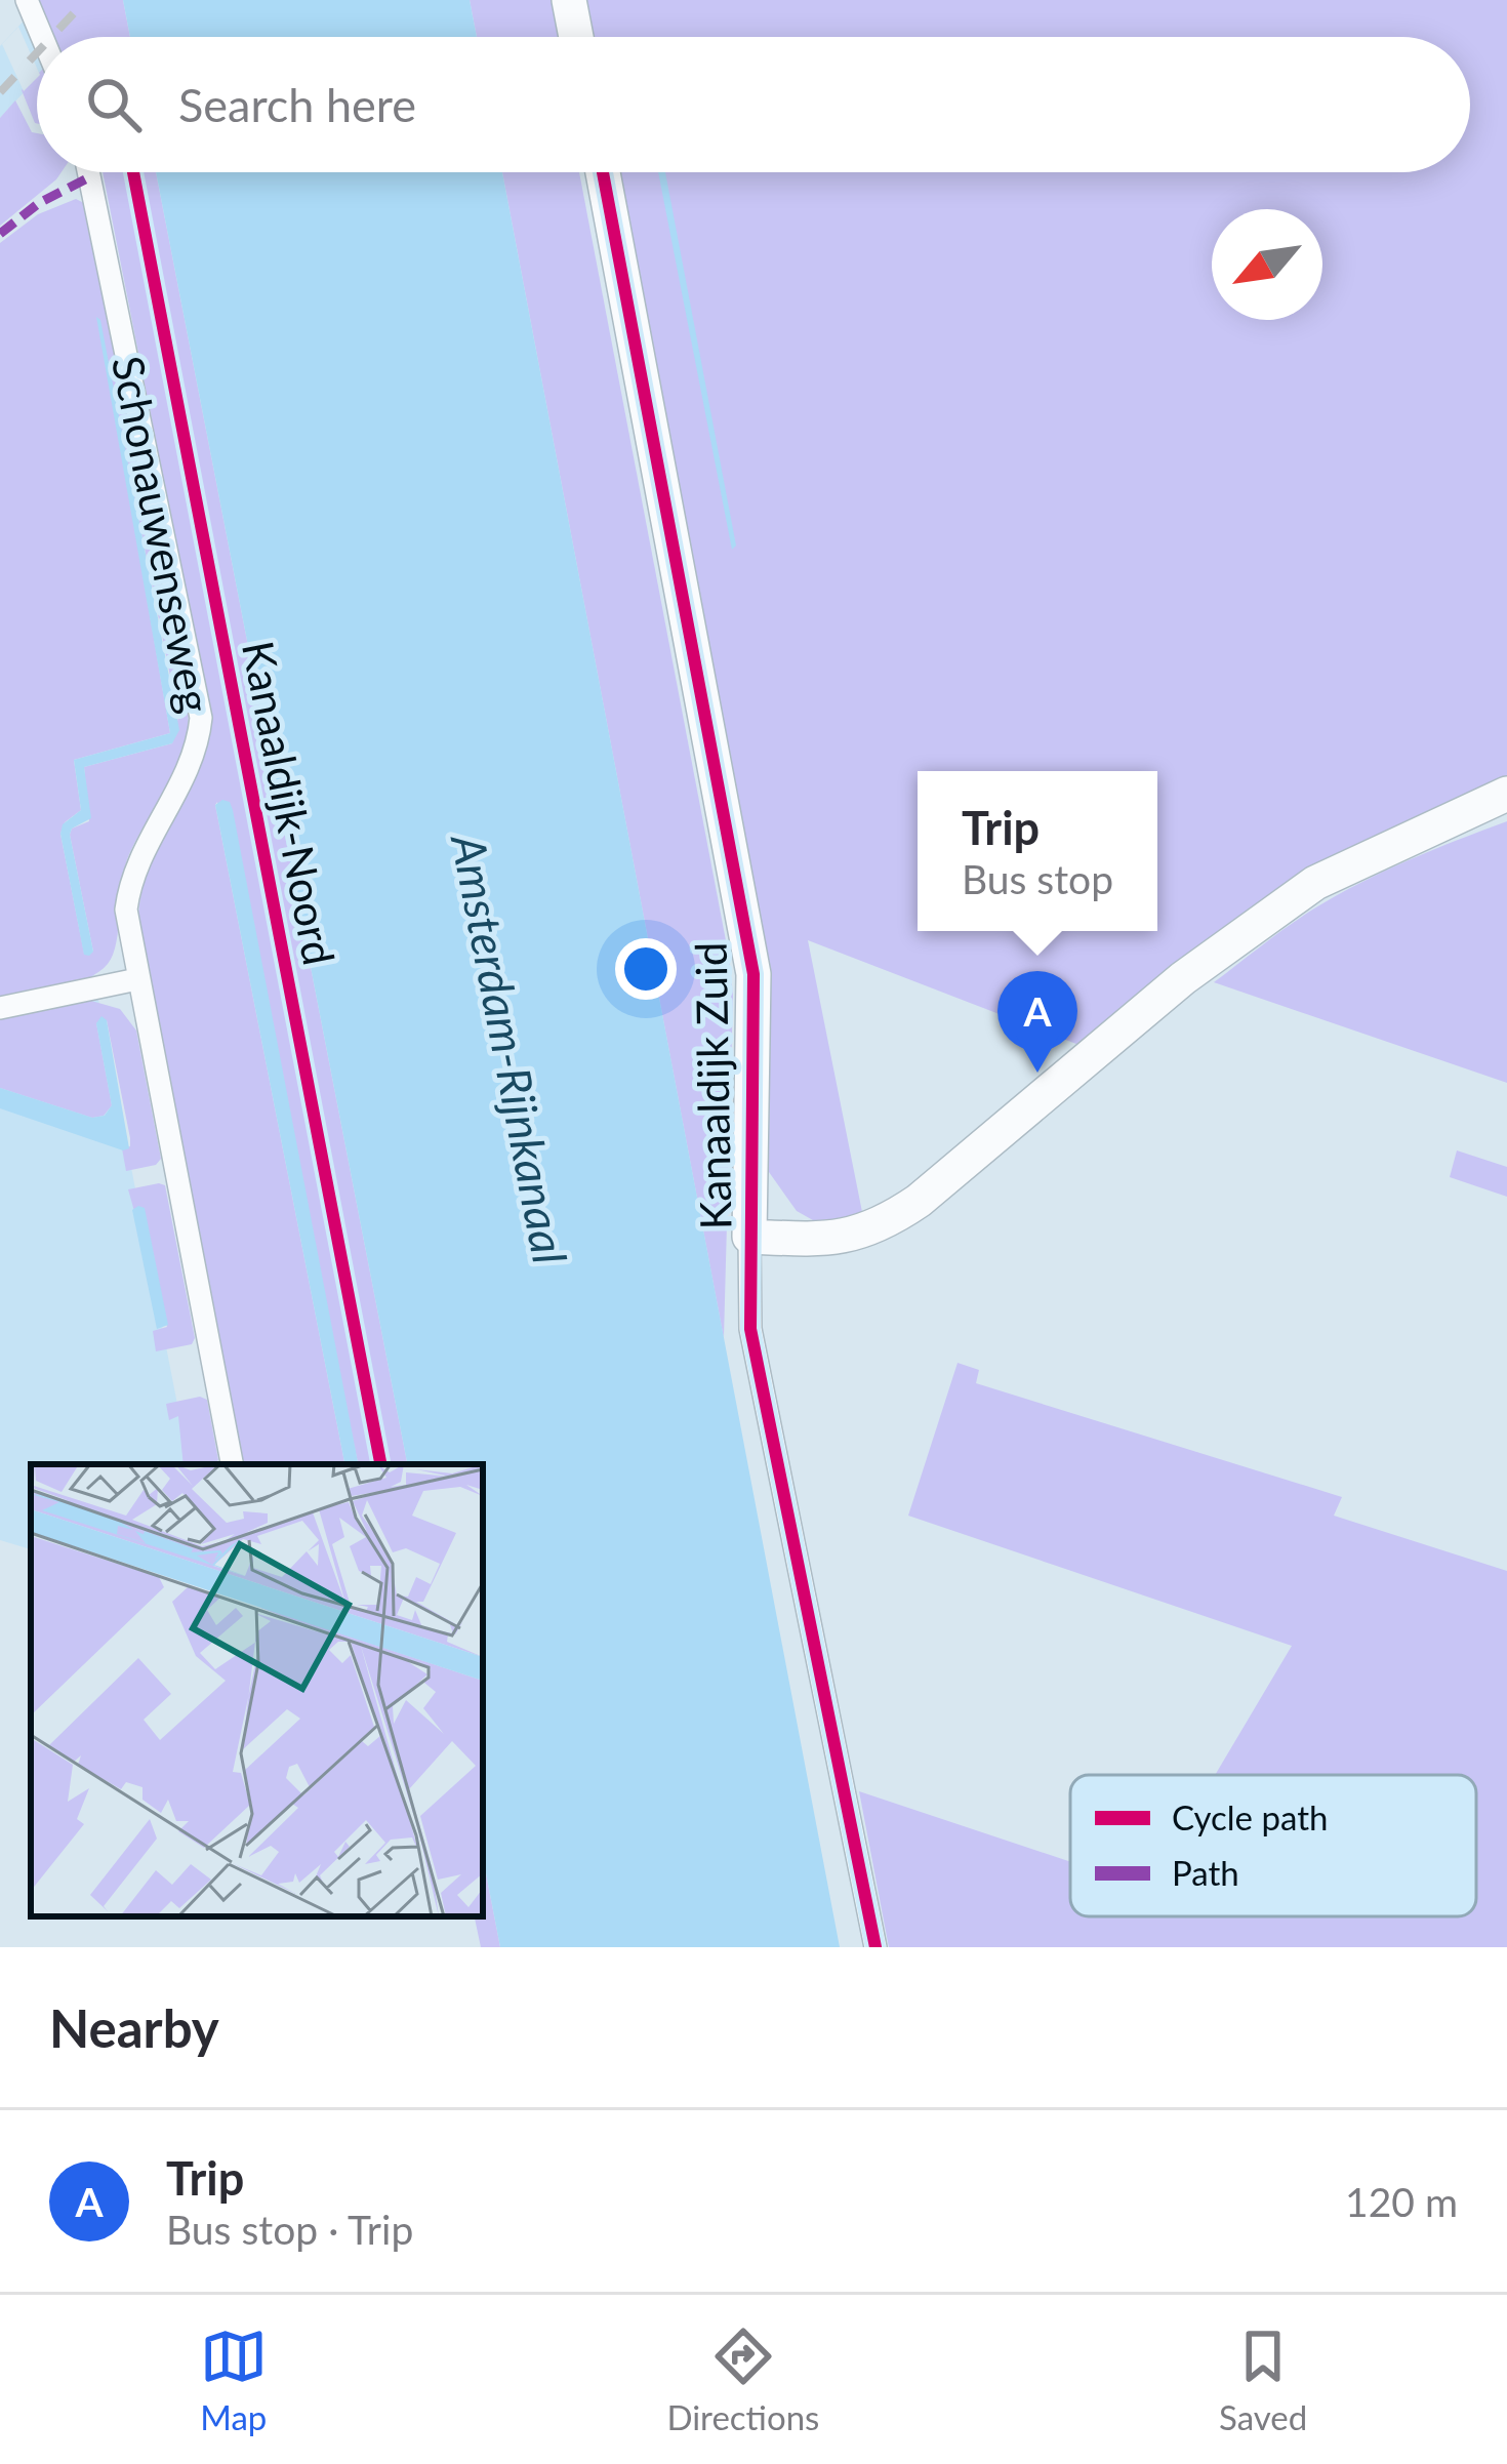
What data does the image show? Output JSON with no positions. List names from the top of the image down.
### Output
{
  "streets": {
    "street": ["Schonauwenseweg", "Kanaaldijk Zuid"],
    "cycle path": ["Kanaaldijk-Noord"]
  },
  "water": ["Amsterdam-Rijnkanaal"],
  "legend": ["Cycle path", "Path"],
  "north": "bottom left",
  "page": {
    "search": "Search here",
    "popup": ["Trip", "Bus stop"],
    "pins": "A",
    "heading": "Nearby",
    "list": [
      {
        "mark": "A",
        "name": "Trip",
        "note": "Bus stop · Trip",
        "value": "120 m"
      }
    ],
    "nav": ["Map", "Directions", "Saved"]
  }
}
